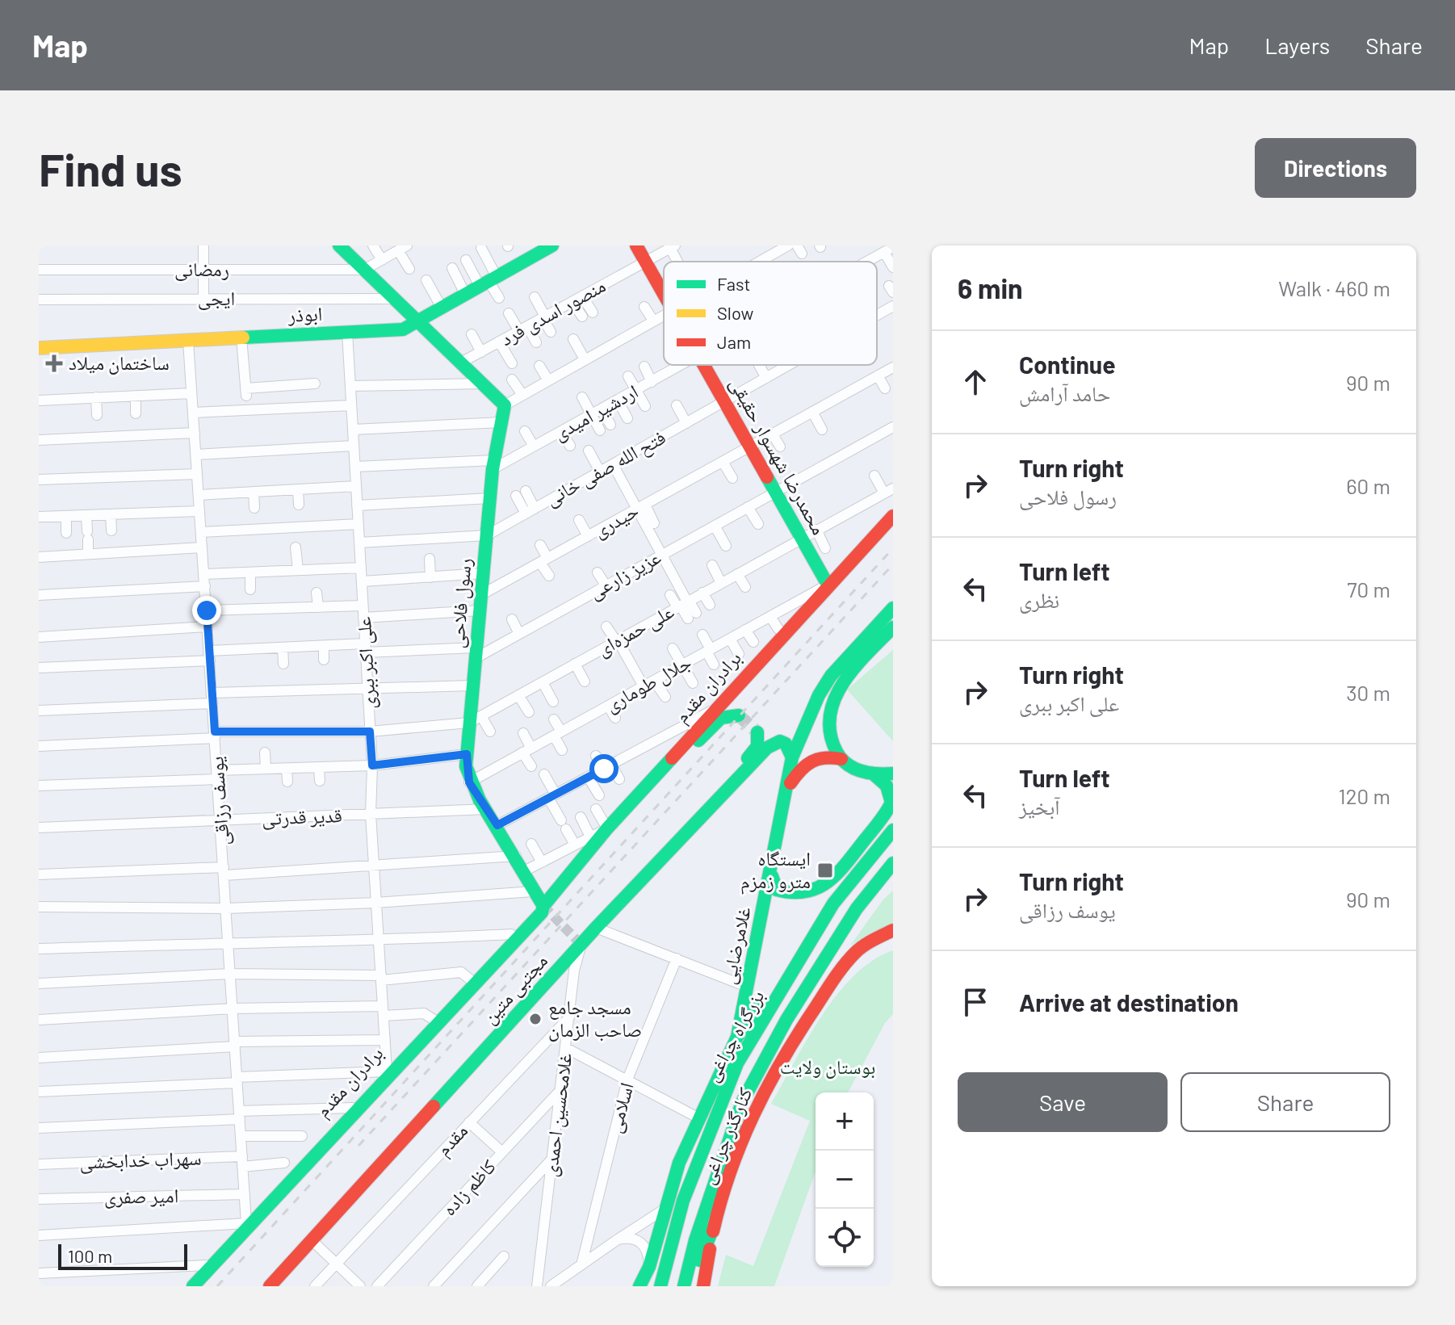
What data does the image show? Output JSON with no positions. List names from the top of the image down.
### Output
{
  "streets": {
    "main road": [
      "ابوذر",
      "محمدرضا شهسوار حقیقی",
      "رسول فلاحی",
      "برادران مقدم",
      "غلامرضایی",
      "مجتبی متین",
      "بزرگراه چراغی",
      "کنارگذر چراغی"
    ],
    "street": [
      "رمضانی",
      "ایجی",
      "منصور اسدی فرد",
      "اردشیر امیدی",
      "فتح الله صفی خانی",
      "حیدری",
      "عزیز زارعی",
      "علی حمزه‌ای",
      "علی اکبر ببری",
      "جلال طوماری",
      "یوسف رزاقی",
      "قدیر قدرتی",
      "اسلامی",
      "غلامحسین احمدی",
      "مقدم",
      "سهراب خدابخشی",
      "کاظم زاده",
      "امیر صفری"
    ]
  },
  "crossings": [
    ["منصور اسدی فرد", "محمدرضا شهسوار حقیقی"],
    ["ابوذر", "علی اکبر ببری"],
    ["ابوذر", "یوسف رزاقی"],
    ["اردشیر امیدی", "رسول فلاحی"],
    ["محمدرضا شهسوار حقیقی", "فتح الله صفی خانی"],
    ["محمدرضا شهسوار حقیقی", "حیدری"],
    ["محمدرضا شهسوار حقیقی", "عزیز زارعی"],
    ["محمدرضا شهسوار حقیقی", "علی حمزه‌ای"],
    ["محمدرضا شهسوار حقیقی", "جلال طوماری"],
    ["محمدرضا شهسوار حقیقی", "برادران مقدم"],
    ["فتح الله صفی خانی", "رسول فلاحی"],
    ["حیدری", "رسول فلاحی"],
    ["عزیز زارعی", "رسول فلاحی"],
    ["رسول فلاحی", "علی حمزه‌ای"],
    ["رسول فلاحی", "جلال طوماری"],
    ["رسول فلاحی", "برادران مقدم"],
    ["رسول فلاحی", "قدیر قدرتی"],
    ["علی اکبر ببری", "برادران مقدم"],
    ["علی اکبر ببری", "قدیر قدرتی"],
    ["جلال طوماری", "برادران مقدم"],
    ["برادران مقدم", "یوسف رزاقی"],
    ["یوسف رزاقی", "قدیر قدرتی"],
    ["یوسف رزاقی", "سهراب خدابخشی"],
    ["یوسف رزاقی", "امیر صفری"],
    ["غلامرضایی", "مجتبی متین"],
    ["مجتبی متین", "غلامحسین احمدی"],
    ["غلامحسین احمدی", "مقدم"],
    ["غلامحسین احمدی", "کاظم زاده"]
  ],
  "parks": ["بوستان ولایت"],
  "places": {
    "health": ["ساختمان میلاد"],
    "transit": ["ایستگاه مترو زمزم"],
    "other": ["مسجد جامع صاحب الزمان"]
  },
  "legend": ["Fast", "Slow", "Jam"],
  "scale_bar": "100 m",
  "page": {
    "header": "Map",
    "nav": ["Map", "Layers", "Share"],
    "buttons": [
      "Directions",
      ["Save", "Share"]
    ],
    "title": "Find us",
    "heading": ["6 min", "Walk · 460 m"],
    "list": [
      ["Continue", "حامد آرامش", "90 m"],
      ["Turn right", "رسول فلاحی", "60 m"],
      ["Turn left", "نظری", "70 m"],
      ["Turn right", "علی اکبر ببری", "30 m"],
      ["Turn left", "آبخیز", "120 m"],
      ["Turn right", "یوسف رزاقی", "90 m"],
      "Arrive at destination"
    ],
    "map_buttons": ["+", "−"],
    "scale": "100 m"
  }
}
